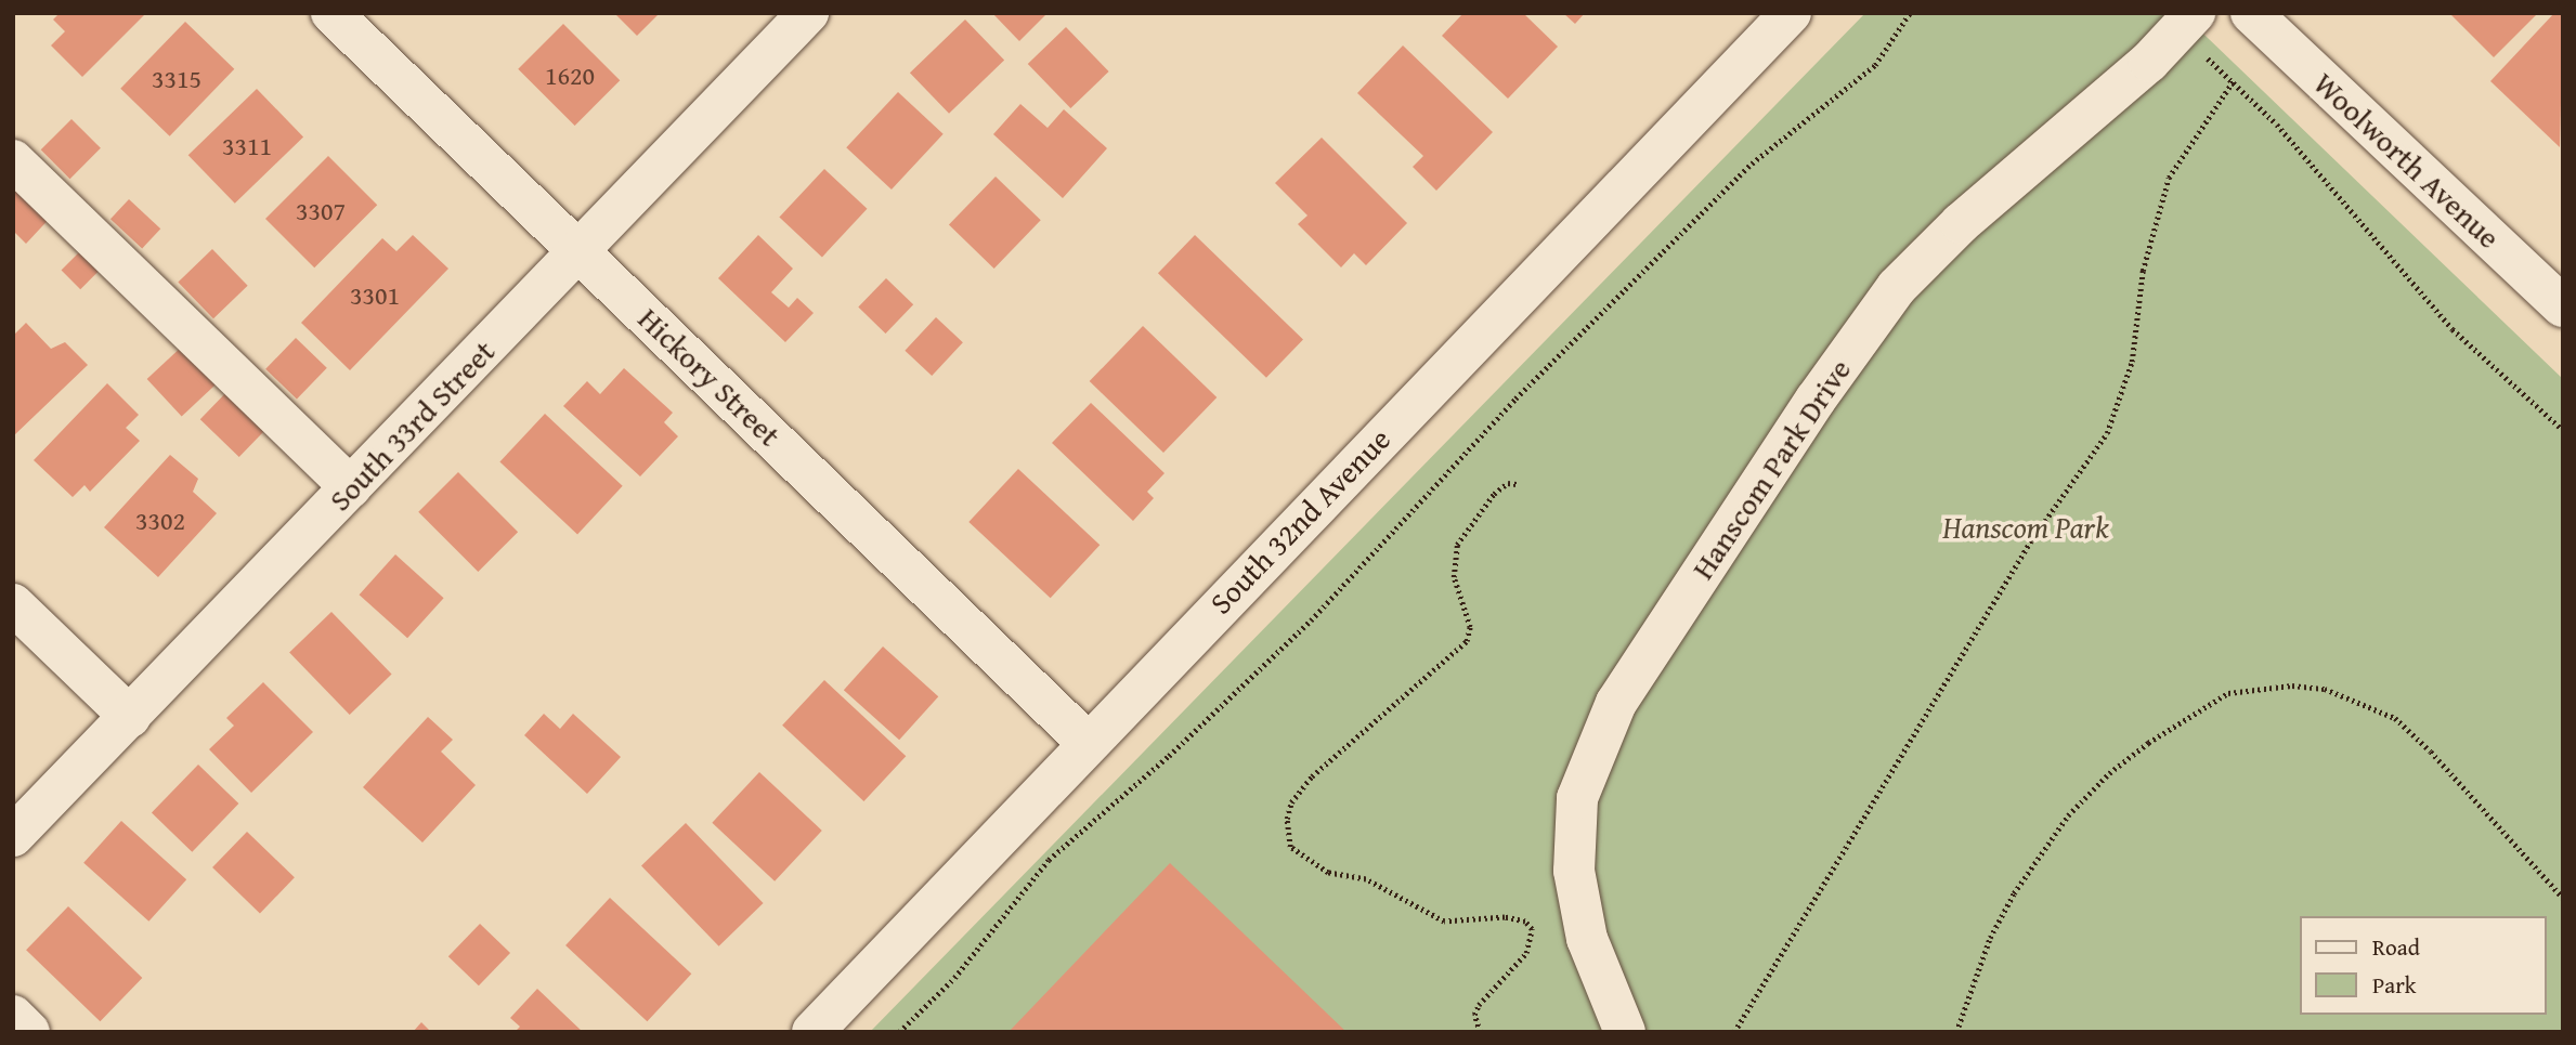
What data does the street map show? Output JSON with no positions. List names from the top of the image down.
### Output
{
  "streets": {
    "street": [
      "Woolworth Avenue",
      "Hickory Street",
      "South 33rd Street",
      "Hanscom Park Drive",
      "South 32nd Avenue"
    ]
  },
  "crossings": [
    ["Hickory Street", "South 33rd Street"],
    ["Hickory Street", "South 32nd Avenue"]
  ],
  "parks": ["Hanscom Park"],
  "house_numbers": [
    "1620",
    "3315",
    "3311",
    "3307",
    "3301",
    "3302"
  ],
  "legend": ["Road", "Park"]
}
